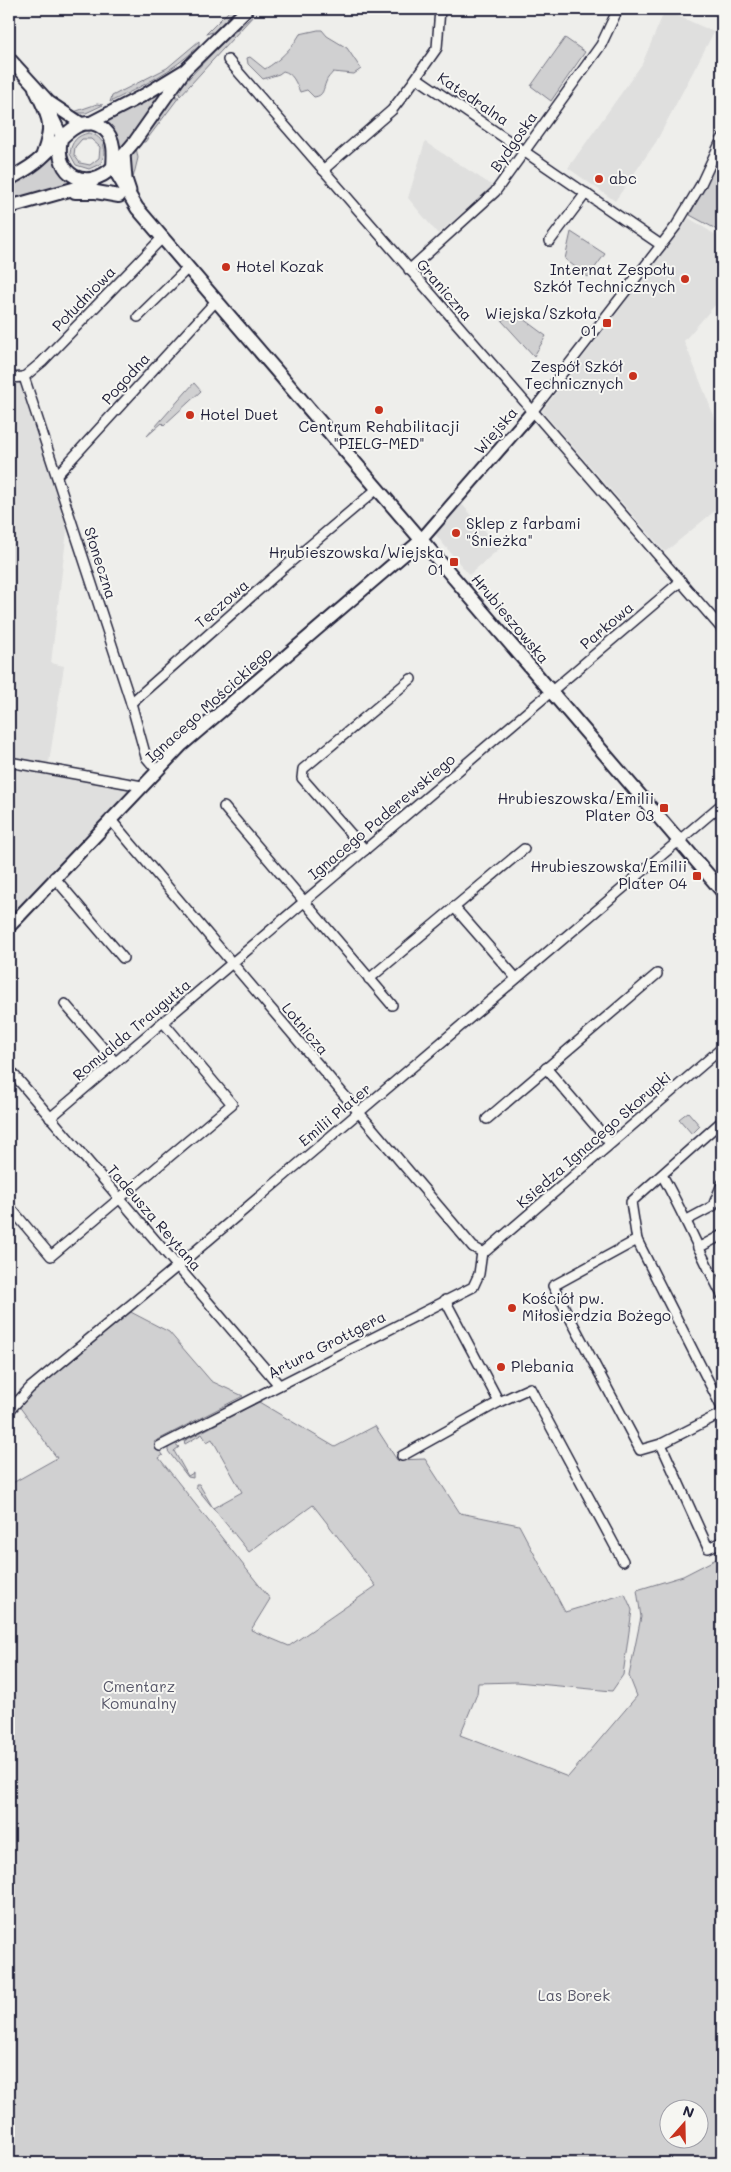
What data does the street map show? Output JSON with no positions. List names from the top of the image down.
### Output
{
  "streets": {
    "main road": ["Hrubieszowska"],
    "street": [
      "Katedralna",
      "Bydgoska",
      "Graniczna",
      "Południowa",
      "Pogodna",
      "Wiejska",
      "Słoneczna",
      "Tęczowa",
      "Parkowa",
      "Ignacego Mościckiego",
      "Ignacego Paderewskiego",
      "Lotnicza",
      "Romualda Traugutta",
      "Emilii Plater",
      "Księdza Ignacego Skorupki",
      "Tadeusza Reytana",
      "Artura Grottgera"
    ]
  },
  "crossings": [
    ["Katedralna", "Bydgoska"],
    ["Katedralna", "Wiejska"],
    ["Bydgoska", "Graniczna"],
    ["Graniczna", "Wiejska"],
    ["Graniczna", "Parkowa"],
    ["Południowa", "Słoneczna"],
    ["Południowa", "Hrubieszowska"],
    ["Pogodna", "Słoneczna"],
    ["Pogodna", "Hrubieszowska"],
    ["Wiejska", "Hrubieszowska"],
    ["Wiejska", "Ignacego Mościckiego"],
    ["Słoneczna", "Tęczowa"],
    ["Słoneczna", "Ignacego Mościckiego"],
    ["Tęczowa", "Hrubieszowska"],
    ["Hrubieszowska", "Parkowa"],
    ["Hrubieszowska", "Ignacego Mościckiego"],
    ["Hrubieszowska", "Ignacego Paderewskiego"],
    ["Hrubieszowska", "Emilii Plater"],
    ["Parkowa", "Ignacego Paderewskiego"],
    ["Ignacego Mościckiego", "Lotnicza"],
    ["Ignacego Paderewskiego", "Lotnicza"],
    ["Ignacego Paderewskiego", "Romualda Traugutta"],
    ["Lotnicza", "Romualda Traugutta"],
    ["Lotnicza", "Emilii Plater"],
    ["Lotnicza", "Księdza Ignacego Skorupki"],
    ["Lotnicza", "Artura Grottgera"],
    ["Romualda Traugutta", "Tadeusza Reytana"],
    ["Emilii Plater", "Tadeusza Reytana"],
    ["Księdza Ignacego Skorupki", "Artura Grottgera"],
    ["Tadeusza Reytana", "Artura Grottgera"]
  ],
  "parks": ["Cmentarz Komunalny", "Las Borek"],
  "places": {
    "other": [
      "abc",
      "Hotel Kozak",
      "Internat Zespołu Szkół Technicznych",
      "Zespół Szkół Technicznych",
      "Centrum Rehabilitacji \"PIELG-MED\"",
      "Hotel Duet",
      "Sklep z farbami \"Śnieżka\"",
      "Kościół pw. Miłosierdzia Bożego",
      "Plebania"
    ],
    "transit": [
      "Wiejska/Szkoła 01",
      "Hrubieszowska/Wiejska 01",
      "Hrubieszowska/Emilii Plater 03",
      "Hrubieszowska/Emilii Plater 04"
    ]
  },
  "north": "top"
}
